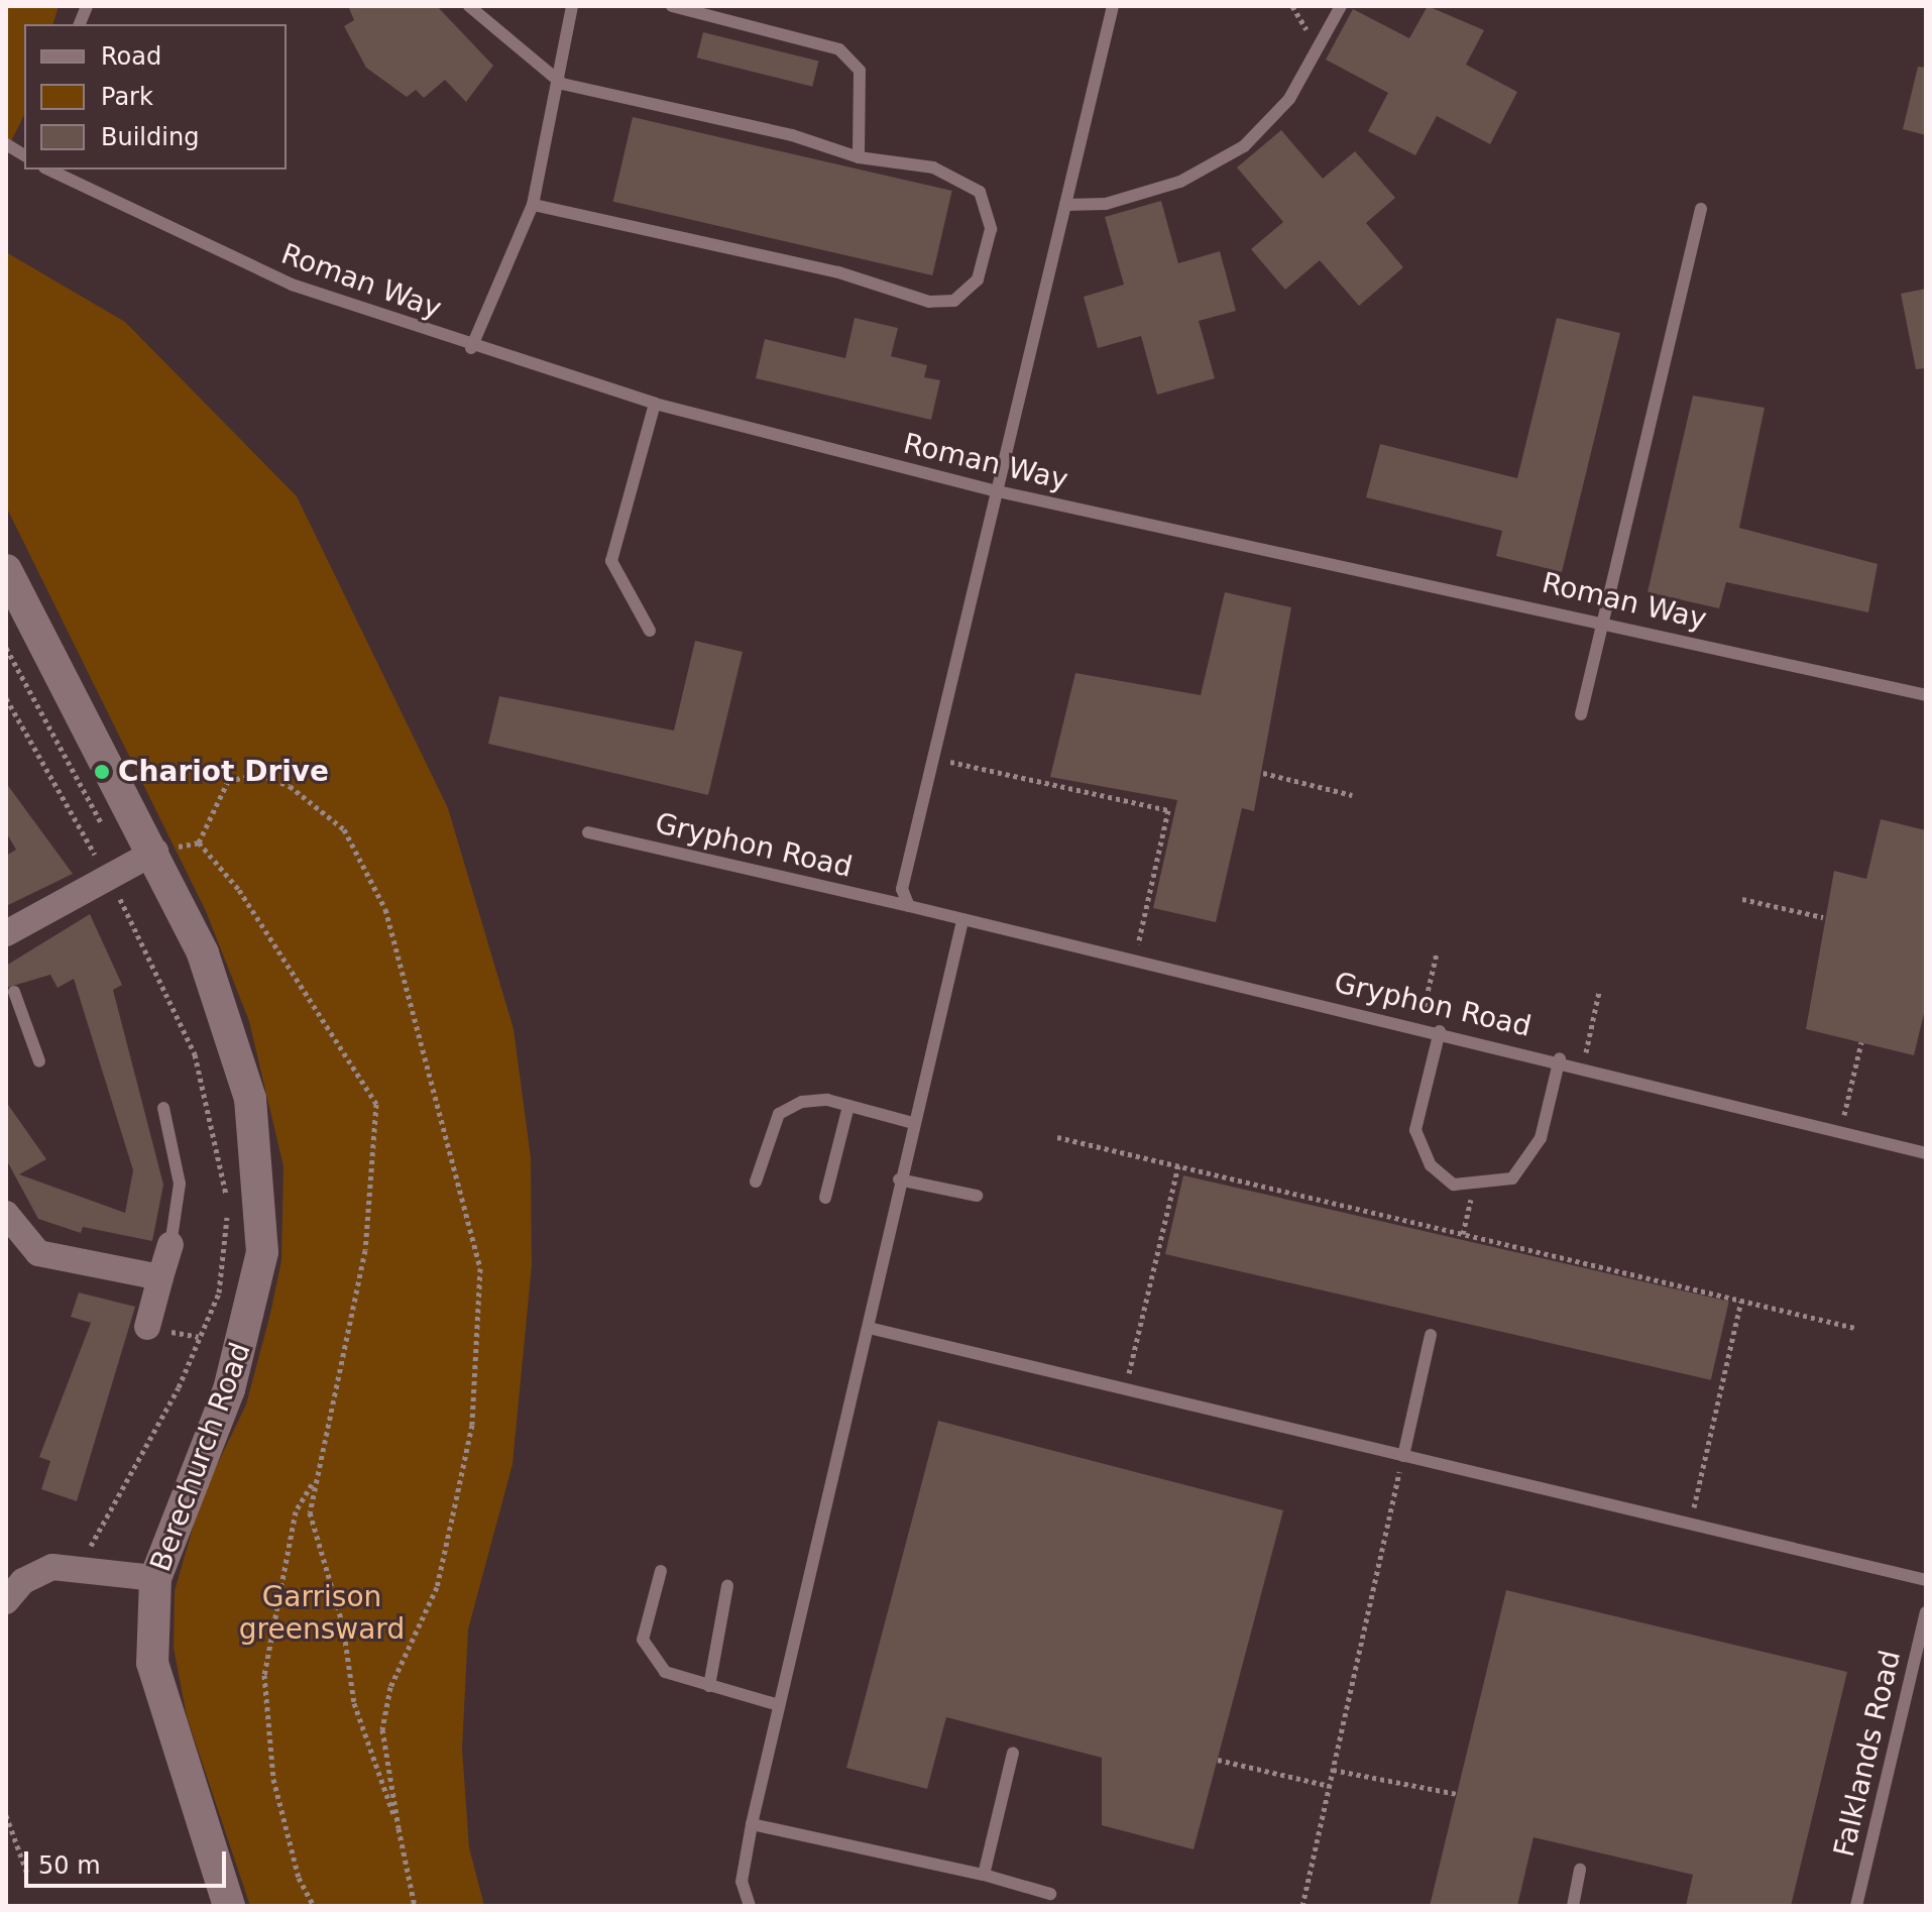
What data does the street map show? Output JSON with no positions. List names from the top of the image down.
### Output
{
  "streets": {
    "street": ["Berechurch Road"],
    "lane": ["Roman Way", "Gryphon Road", "Falklands Road"]
  },
  "parks": ["Garrison greensward"],
  "places": ["Chariot Drive"],
  "legend": ["Road", "Park", "Building"],
  "scale_bar": "50 m"
}
